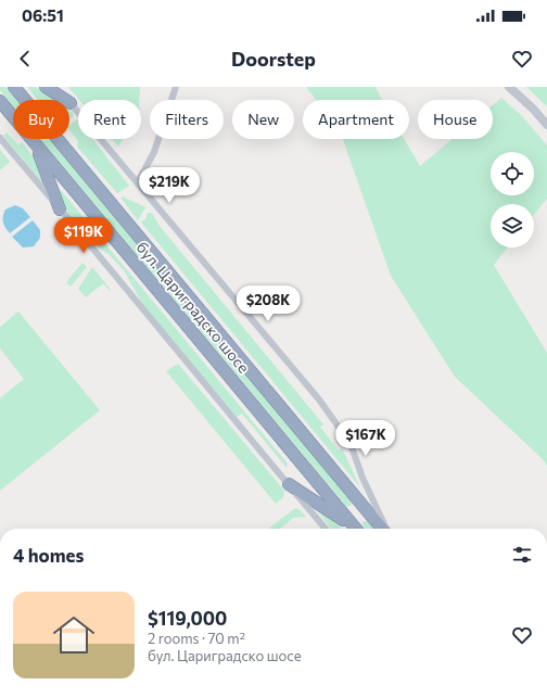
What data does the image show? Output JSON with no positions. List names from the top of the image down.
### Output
{
  "streets": {
    "highway": ["бул. Цариградско шосе"]
  },
  "page": {
    "status": "06:51",
    "header": "Doorstep",
    "chip": [
      "Buy",
      "Rent",
      "Filters",
      "New",
      "Apartment",
      "House"
    ],
    "price": [
      "$219K",
      "$119K",
      "$208K",
      "$167K"
    ],
    "heading": "4 homes",
    "list": [
      {
        "name": "$119,000",
        "note": "2 rooms · 70 m² · бул. Цариградско шосе"
      }
    ]
  }
}
